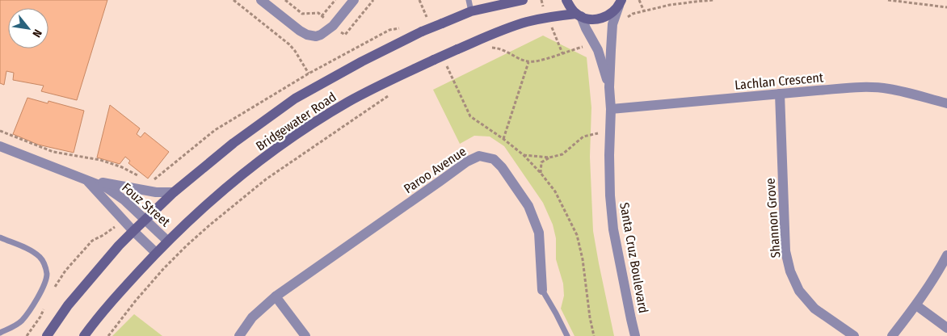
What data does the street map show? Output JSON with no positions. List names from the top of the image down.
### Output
{
  "streets": {
    "street": [
      "Lachlan Crescent",
      "Bridgewater Road",
      "Paroo Avenue",
      "Fouz Street",
      "Shannon Grove",
      "Santa Cruz Boulevard"
    ]
  },
  "crossings": [
    ["Lachlan Crescent", "Shannon Grove"],
    ["Lachlan Crescent", "Santa Cruz Boulevard"],
    ["Bridgewater Road", "Fouz Street"],
    ["Bridgewater Road", "Santa Cruz Boulevard"]
  ],
  "north": "bottom right"
}
